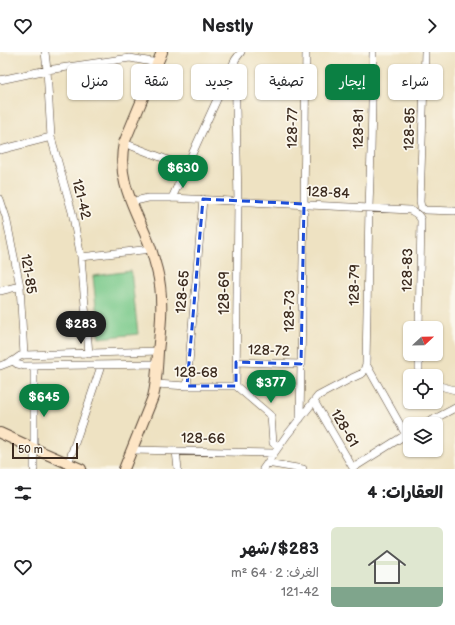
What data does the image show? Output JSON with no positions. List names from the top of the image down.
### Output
{
  "streets": {
    "street": [
      "128-77",
      "128-81",
      "128-85",
      "128-84",
      "121-42",
      "128-83",
      "121-85",
      "128-79",
      "128-65",
      "128-69",
      "128-73",
      "128-72",
      "128-68",
      "128-61",
      "128-66"
    ]
  },
  "crossings": [
    ["128-77", "128-84"],
    ["128-77", "128-73"],
    ["128-81", "128-84"],
    ["128-81", "128-79"],
    ["128-84", "128-83"],
    ["128-84", "128-79"],
    ["128-84", "128-65"],
    ["128-84", "128-69"],
    ["128-84", "128-73"],
    ["128-65", "128-68"],
    ["128-69", "128-72"],
    ["128-69", "128-68"],
    ["128-73", "128-72"]
  ],
  "scale_bar": "50 m",
  "north": "right",
  "page": {
    "header": "Nestly",
    "chip": [
      "شراء",
      "إيجار",
      "تصفية",
      "جديد",
      "شقة",
      "منزل"
    ],
    "price": [
      "$630",
      "$283",
      "$377",
      "$645"
    ],
    "scale": "50 m",
    "heading": "العقارات: 4",
    "list": [
      {
        "name": "$283/شهر",
        "note": "الغرف: 2 · 64 m² · 121-42"
      }
    ]
  }
}
